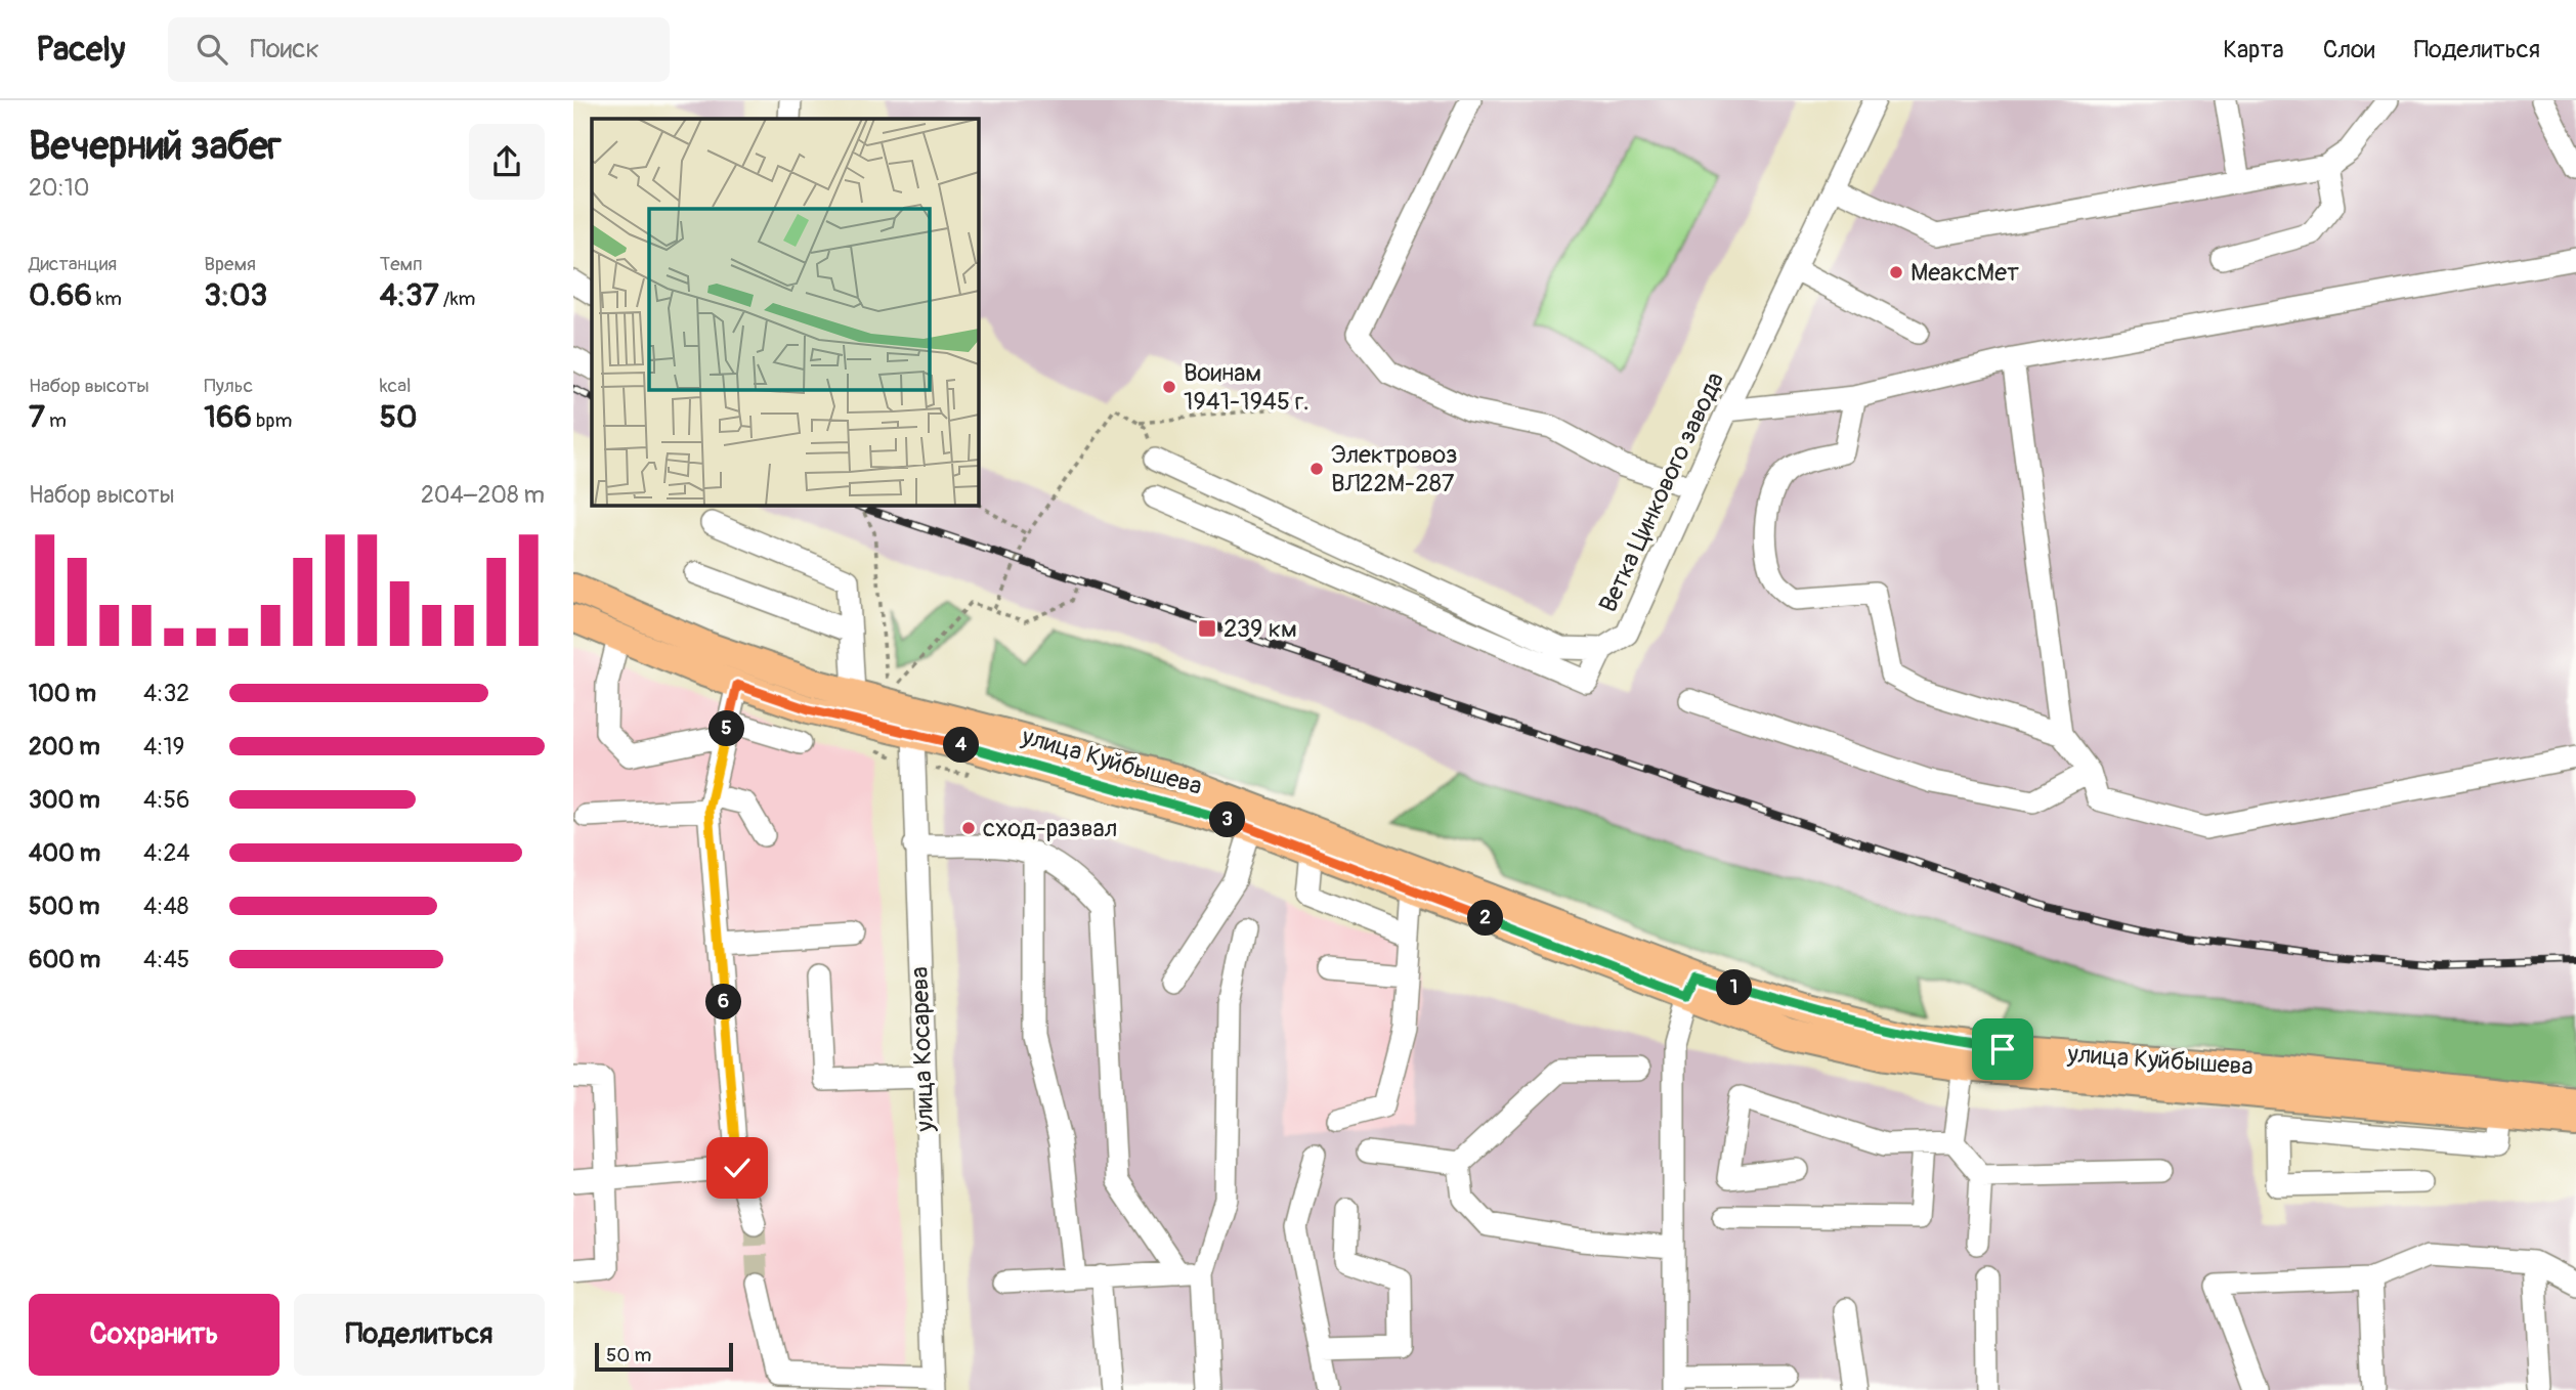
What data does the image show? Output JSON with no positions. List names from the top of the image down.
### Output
{
  "streets": {
    "main road": ["улица Куйбышева"],
    "street": ["Ветка Цинкового завода", "улица Косарева"]
  },
  "crossings": [
    ["улица Куйбышева", "улица Косарева"]
  ],
  "places": {
    "other": [
      "МеаксМет",
      "Воинам 1941-1945 г.",
      "Электровоз ВЛ22М-287",
      "сход-развал"
    ],
    "transit": ["239 км"]
  },
  "scale_bar": "50 m",
  "page": {
    "header": "Pacely",
    "search": "Поиск",
    "nav": ["Карта", "Слои", "Поделиться"],
    "heading": ["Вечерний забег", "20:10"],
    "stats": [
      ["Дистанция", "0.66 km"],
      ["Время", "3:03"],
      ["Темп", "4:37 /km"],
      ["Набор высоты", "7 m"],
      ["Пульс", "166 bpm"],
      ["kcal", "50"]
    ],
    "chart": ["Набор высоты", "204–208 m"],
    "list": [
      {
        "name": "100 m",
        "note": "4:32"
      },
      {
        "name": "200 m",
        "note": "4:19"
      },
      {
        "name": "300 m",
        "note": "4:56"
      },
      {
        "name": "400 m",
        "note": "4:24"
      },
      {
        "name": "500 m",
        "note": "4:48"
      },
      {
        "name": "600 m",
        "note": "4:45"
      }
    ],
    "pins": [
      "5",
      "4",
      "3",
      "2",
      "1",
      "6"
    ],
    "buttons": ["Сохранить", "Поделиться"],
    "scale": "50 m"
  }
}
